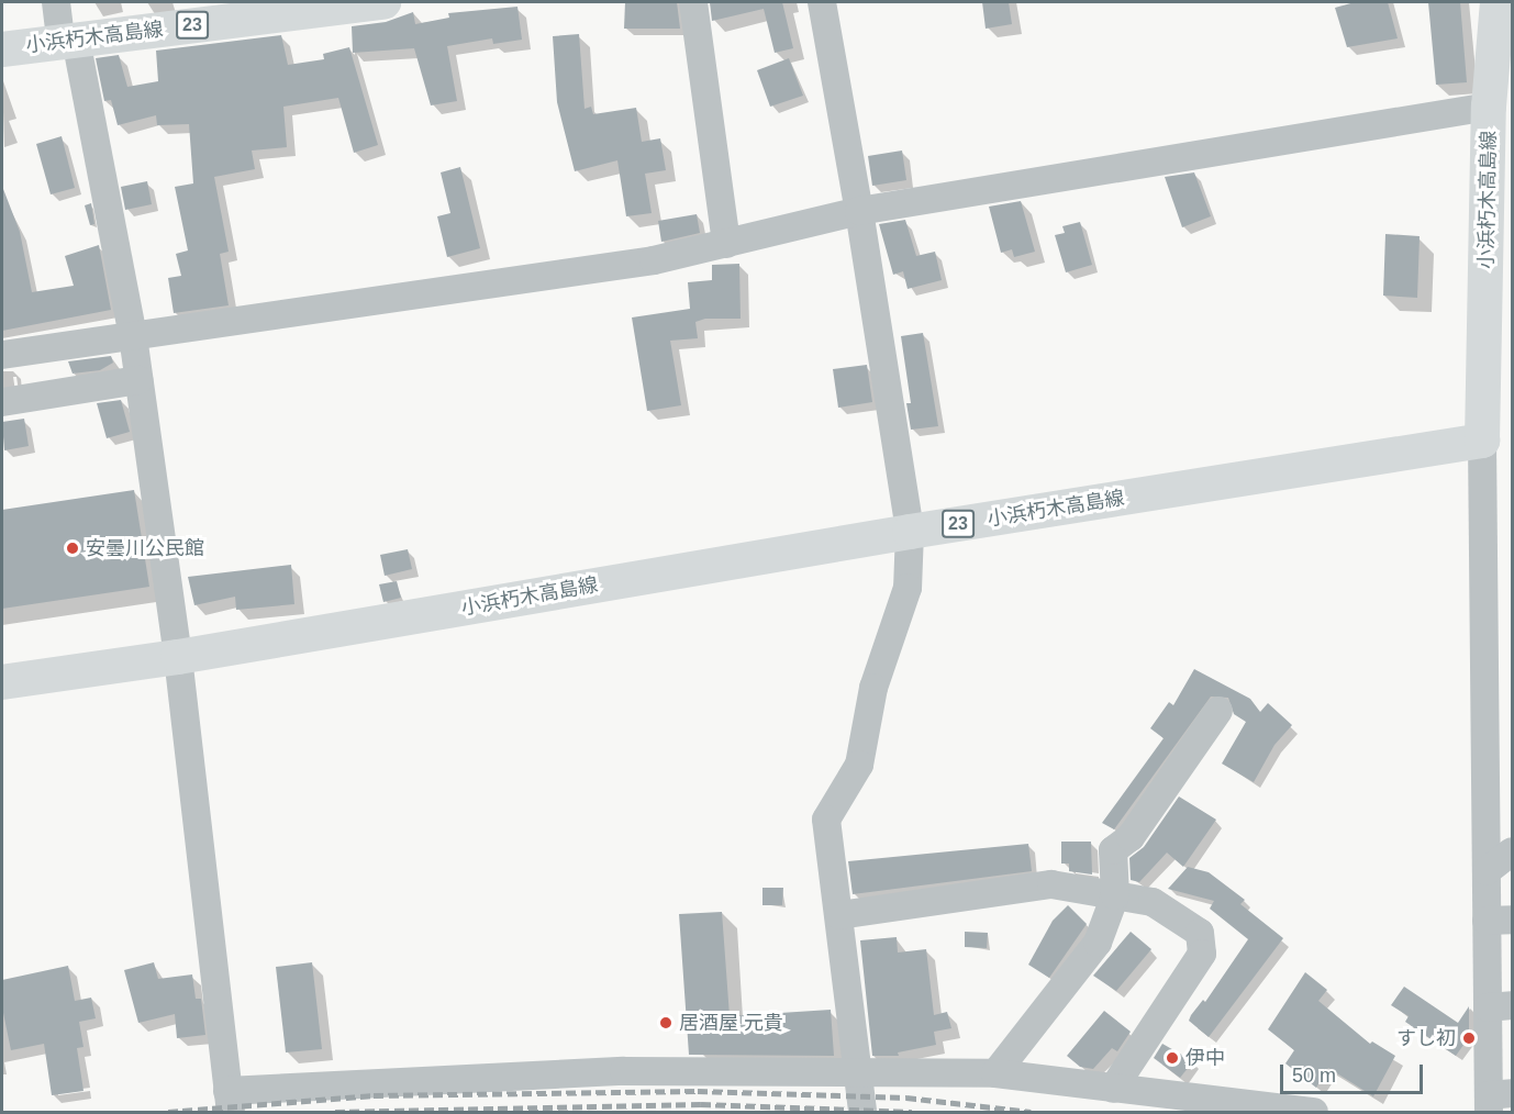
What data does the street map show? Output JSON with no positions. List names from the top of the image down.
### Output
{
  "streets": {
    "main road": ["23", "小浜朽木高島線"]
  },
  "places": [
    "安曇川公民館",
    "居酒屋 元貴",
    "すし初",
    "伊中"
  ],
  "scale_bar": "50 m"
}
